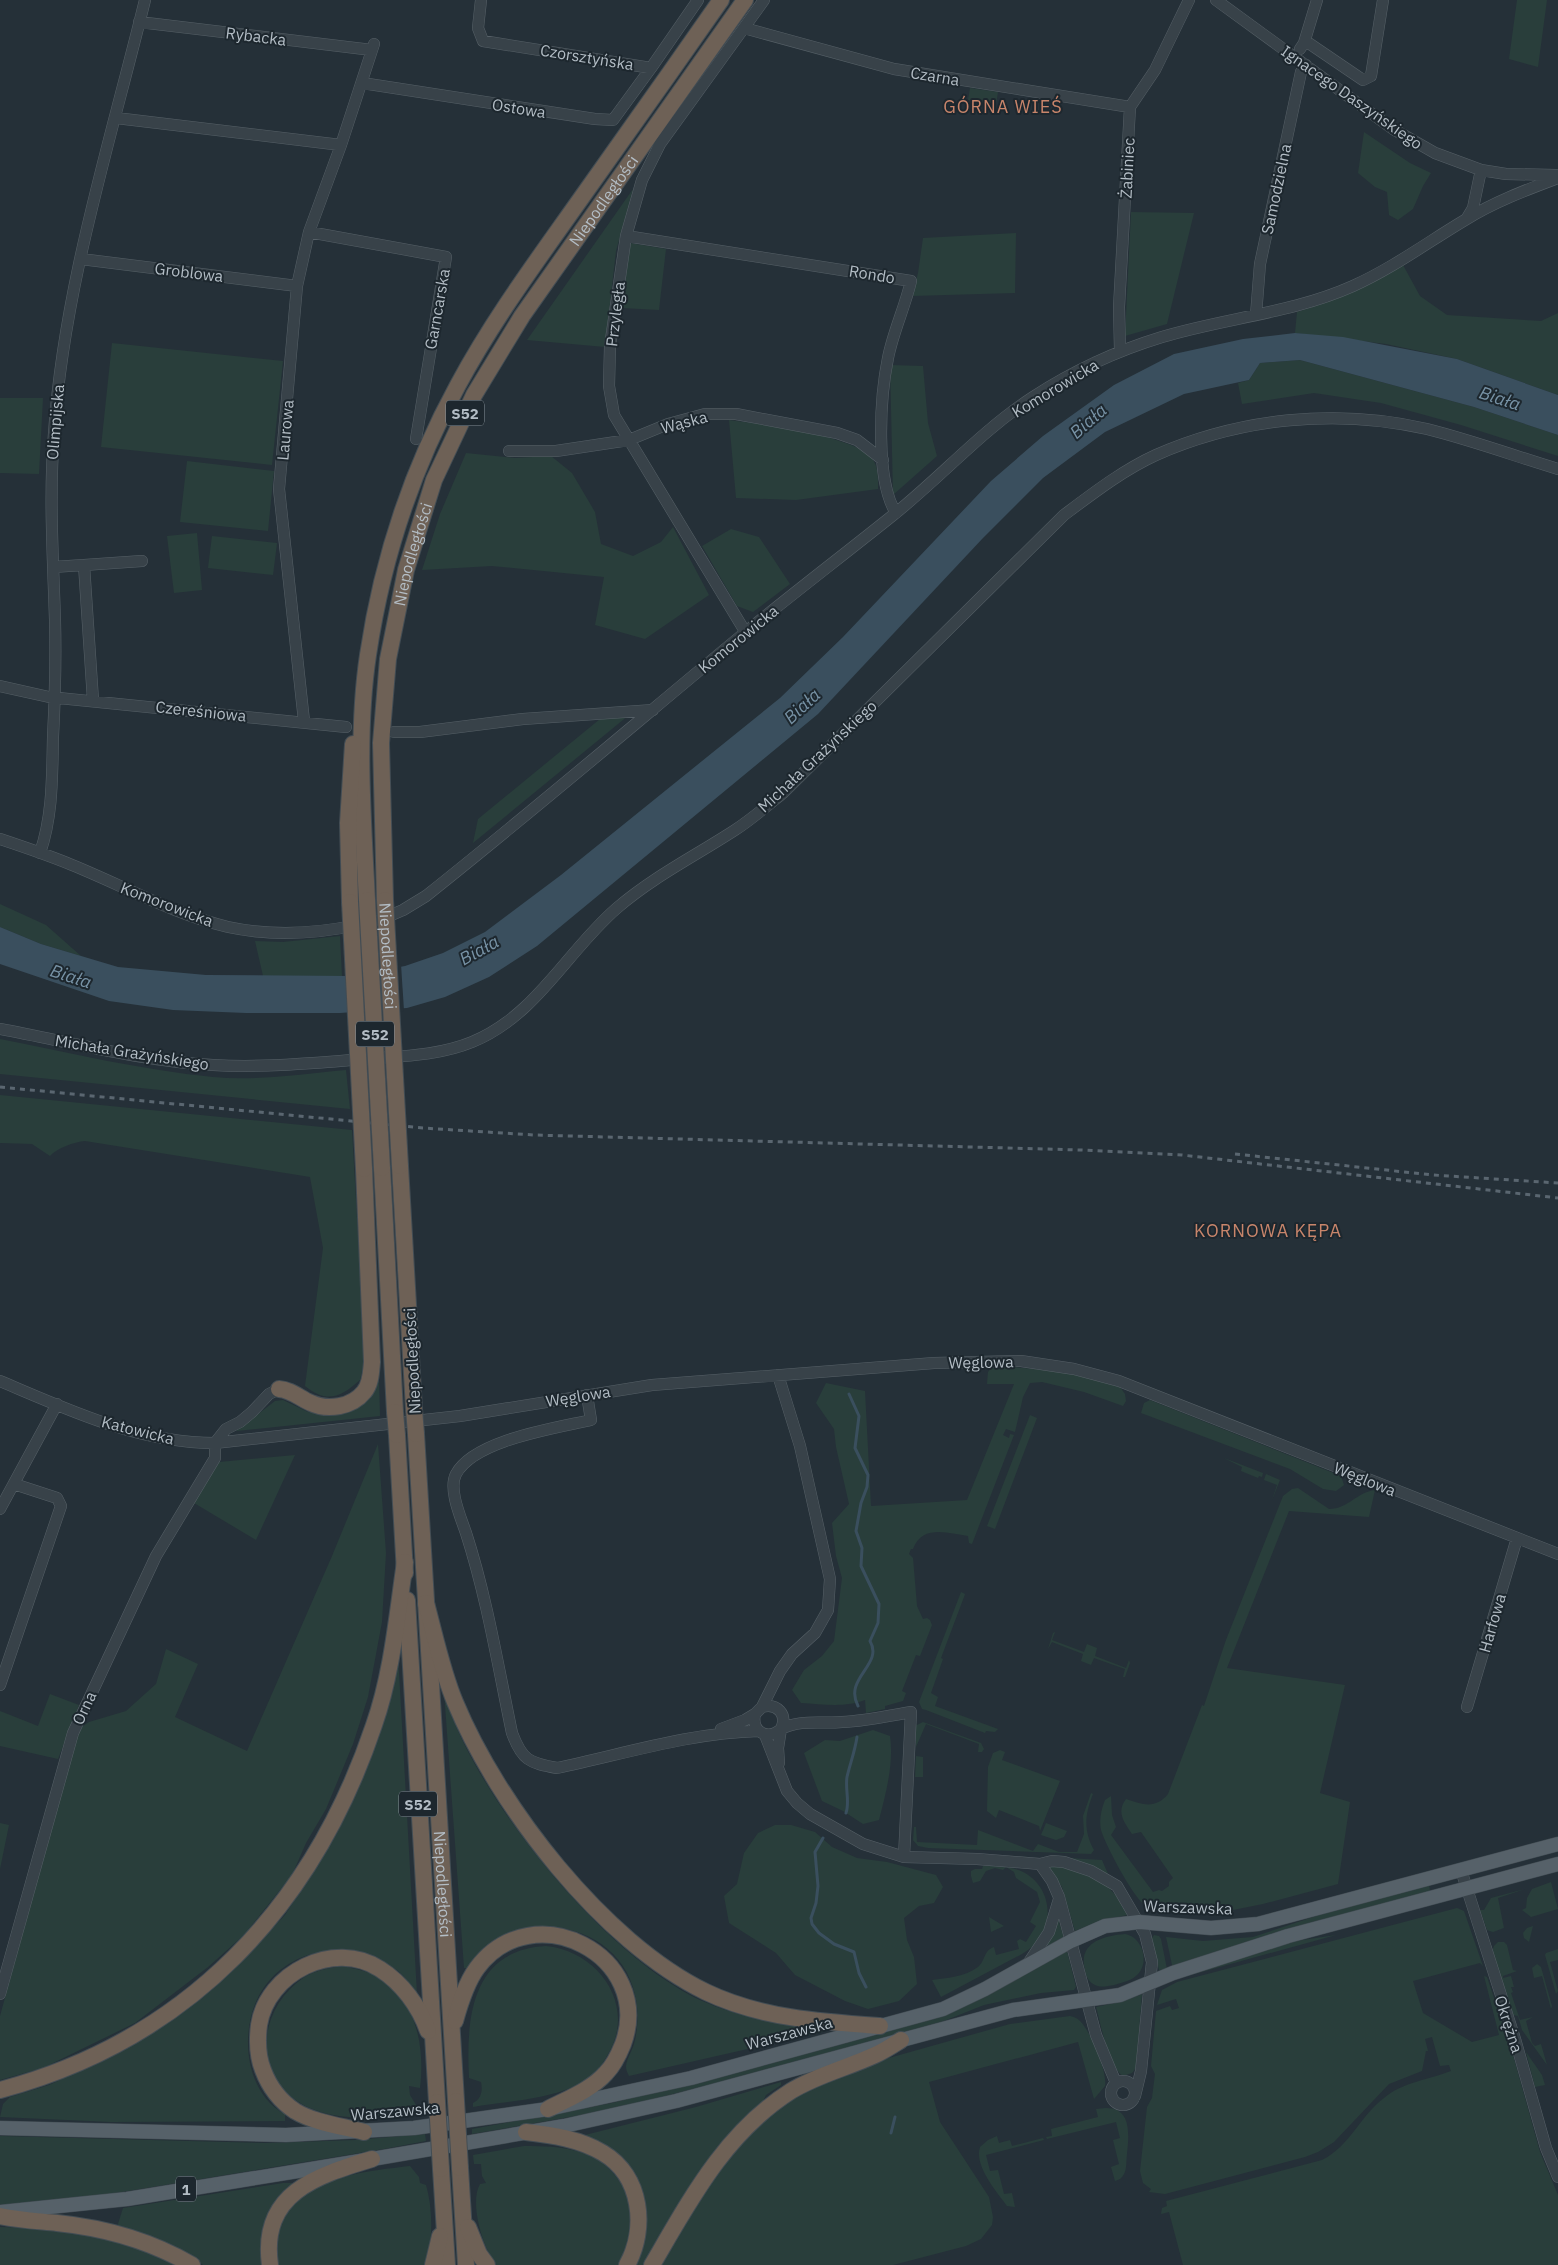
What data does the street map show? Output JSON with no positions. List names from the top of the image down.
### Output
{
  "streets": {
    "highway": ["Niepodległości", "S52"],
    "main road": ["Warszawska", "1"],
    "street": [
      "Rybacka",
      "Czorsztyńska",
      "Czarna",
      "Ignacego Daszyńskiego",
      "Ostowa",
      "Żabiniec",
      "Samodzielna",
      "Groblowa",
      "Rondo",
      "Garncarska",
      "Przyległa",
      "Komorowicka",
      "Olimpijska",
      "Wąska",
      "Laurowa",
      "Czereśniowa",
      "Michała Grażyńskiego",
      "Węglowa",
      "Katowicka",
      "Harfowa",
      "Orna",
      "Okrężna"
    ]
  },
  "crossings": [
    ["Rybacka", "Olimpijska"],
    ["Rybacka", "Laurowa"],
    ["Czorsztyńska", "Ostowa"],
    ["Czarna", "Żabiniec"],
    ["Czarna", "Przyległa"],
    ["Ignacego Daszyńskiego", "Samodzielna"],
    ["Ignacego Daszyńskiego", "Komorowicka"],
    ["Ostowa", "Laurowa"],
    ["Żabiniec", "Komorowicka"],
    ["Samodzielna", "Komorowicka"],
    ["Niepodległości", "S52"],
    ["Groblowa", "Olimpijska"],
    ["Groblowa", "Laurowa"],
    ["Rondo", "Przyległa"],
    ["Rondo", "Komorowicka"],
    ["Rondo", "Wąska"],
    ["Garncarska", "Laurowa"],
    ["Przyległa", "Komorowicka"],
    ["Przyległa", "Wąska"],
    ["Komorowicka", "Olimpijska"],
    ["Olimpijska", "Czereśniowa"],
    ["Laurowa", "Czereśniowa"],
    ["Węglowa", "Katowicka"],
    ["Węglowa", "Harfowa"],
    ["Katowicka", "Orna"],
    ["Warszawska", "Okrężna"]
  ],
  "districts": ["GÓRNA WIEŚ", "KORNOWA KĘPA"],
  "water": ["Biała"]
}
